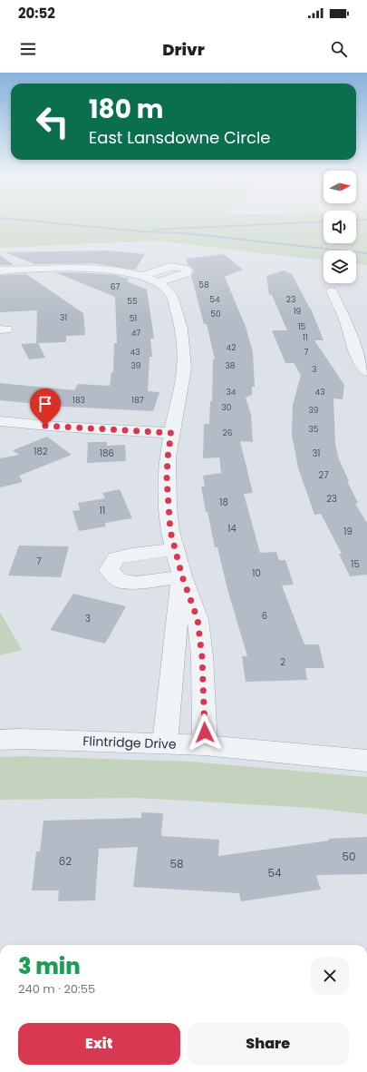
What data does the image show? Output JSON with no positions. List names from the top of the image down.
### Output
{
  "streets": {
    "street": ["Flintridge Drive"]
  },
  "house_numbers": [
    "58",
    "67",
    "54",
    "23",
    "55",
    "19",
    "50",
    "31",
    "51",
    "15",
    "47",
    "11",
    "42",
    "43",
    "7",
    "39",
    "38",
    "3",
    "34",
    "43",
    "183",
    "187",
    "30",
    "39",
    "35",
    "26",
    "182",
    "186",
    "31",
    "27",
    "23",
    "18",
    "11",
    "14",
    "19",
    "7",
    "15",
    "10",
    "6",
    "3",
    "2",
    "50",
    "62",
    "58",
    "54"
  ],
  "north": "right",
  "page": {
    "status": "20:52",
    "header": "Drivr",
    "turn": ["180 m", "East Lansdowne Circle"],
    "heading": ["3 min", "240 m · 20:55"],
    "buttons": ["Exit", "Share"]
  }
}
